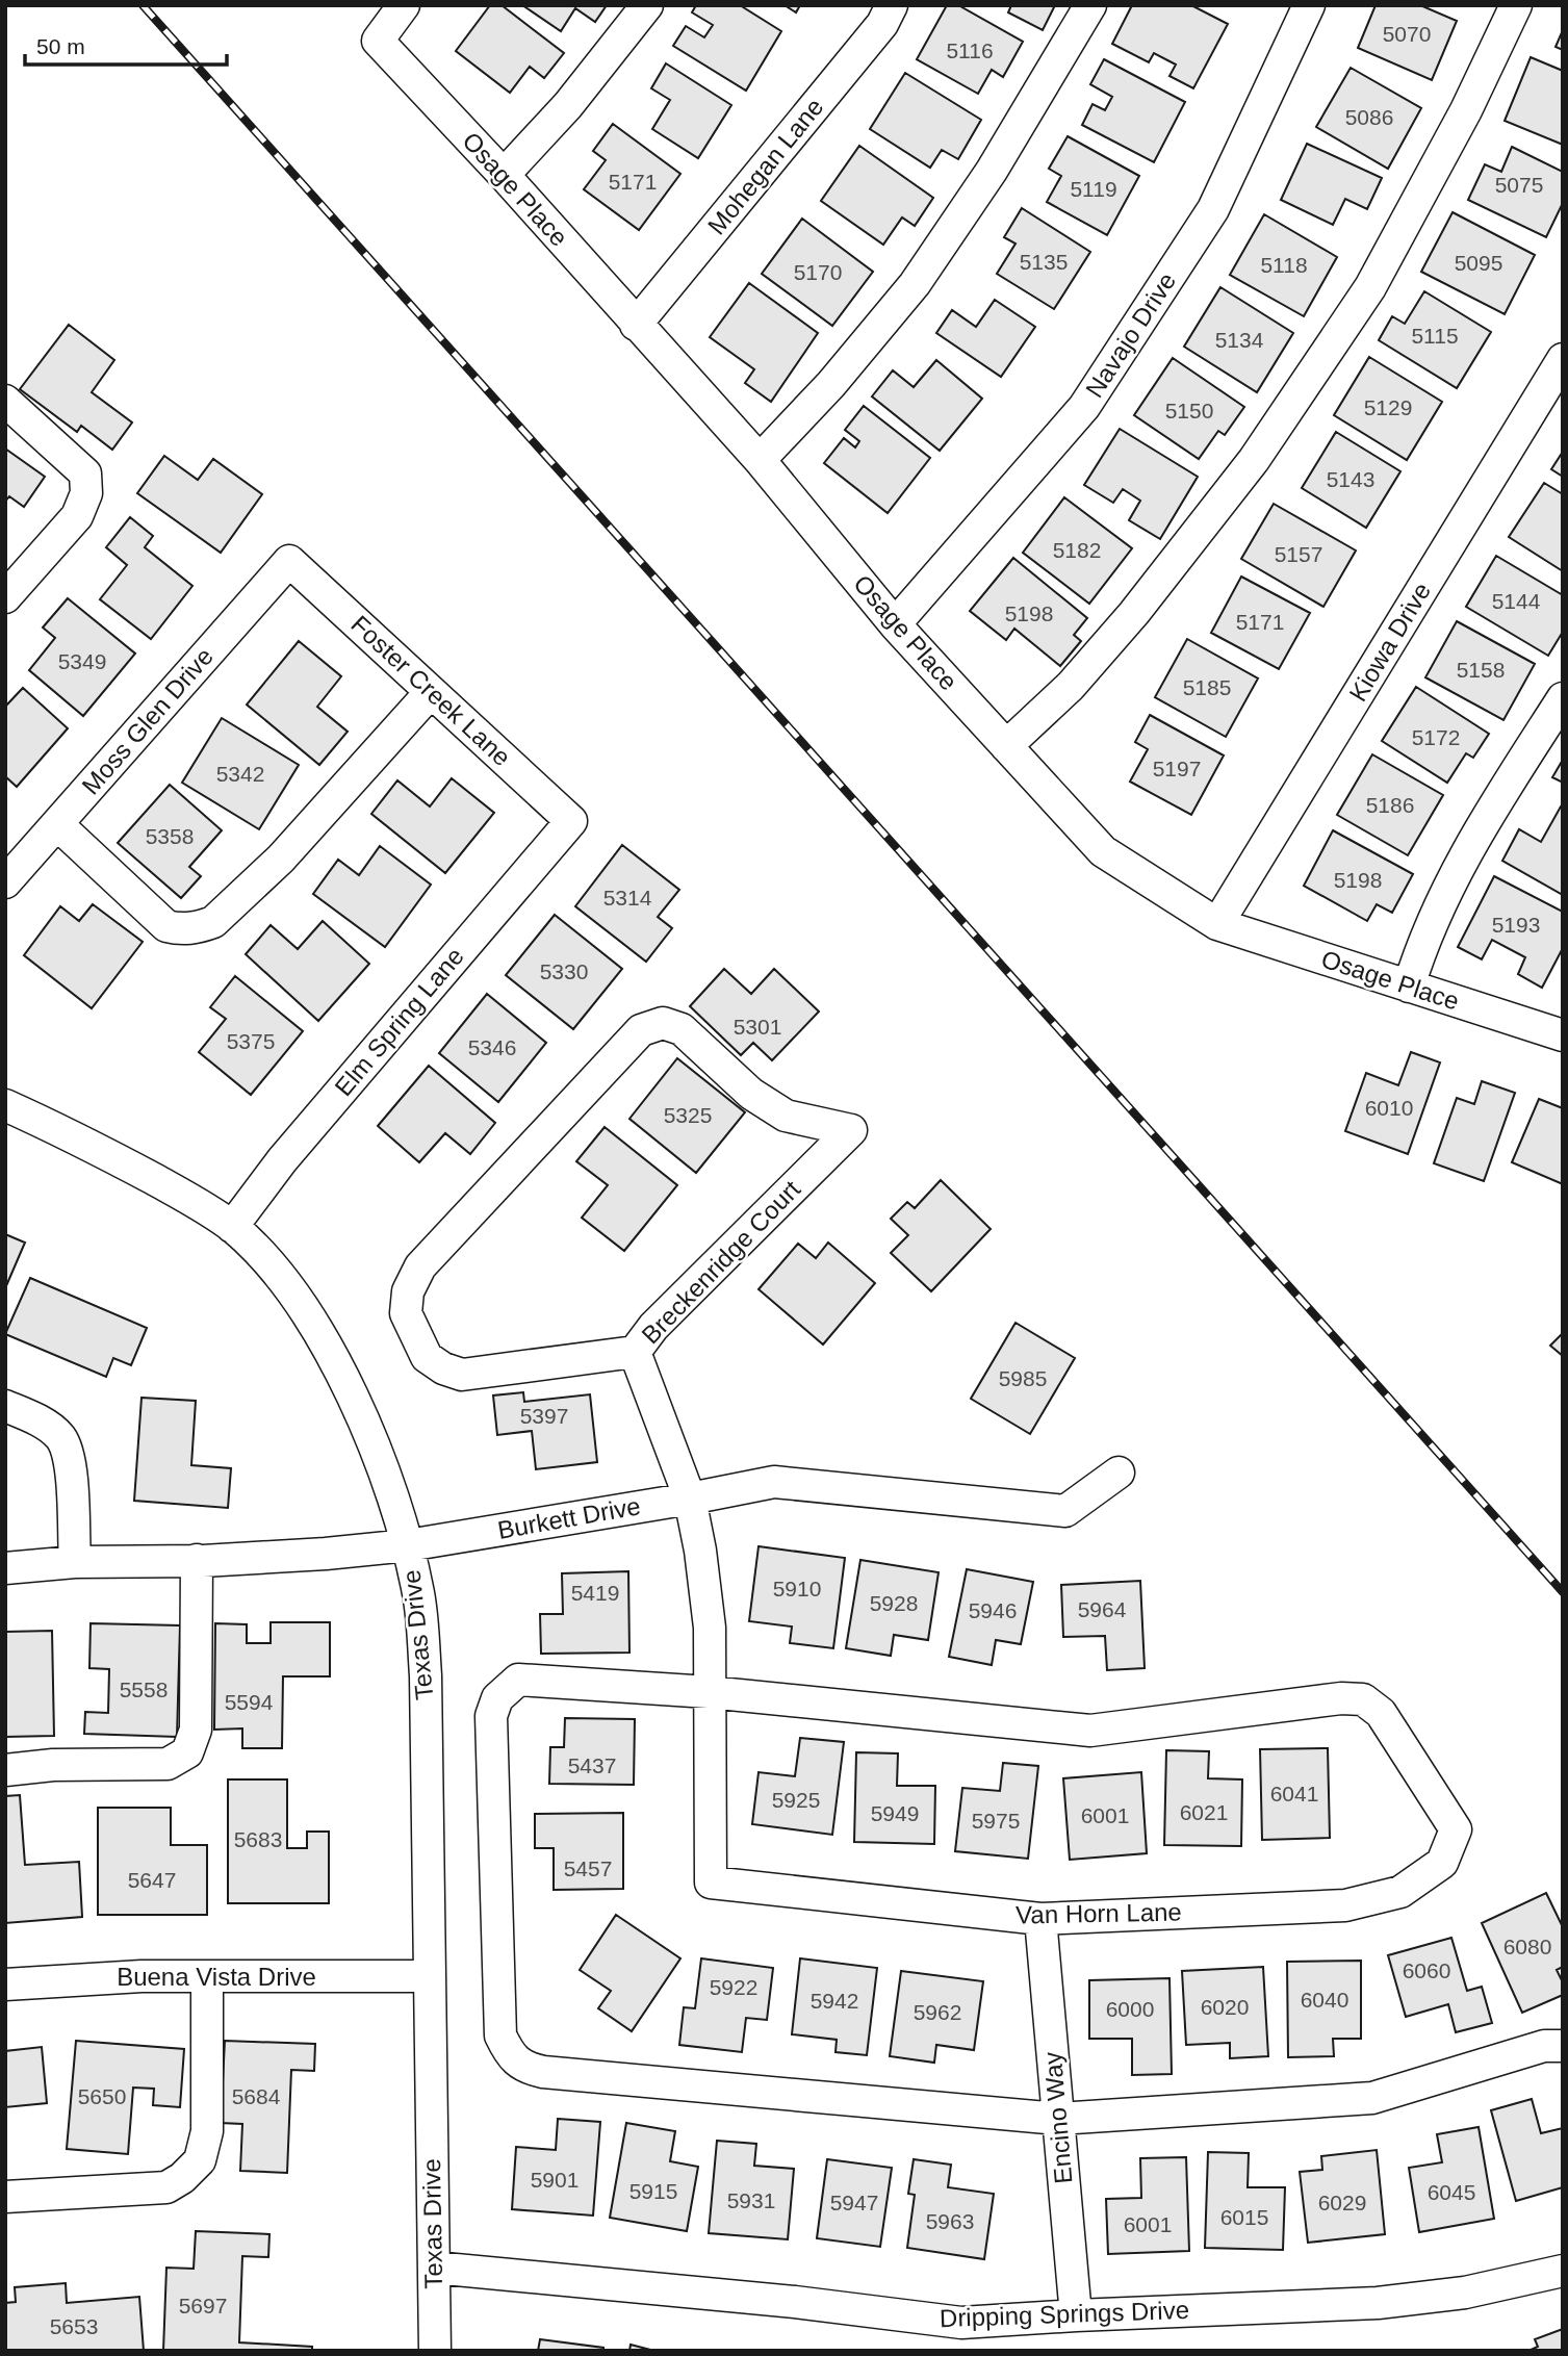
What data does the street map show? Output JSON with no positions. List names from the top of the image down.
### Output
{
  "streets": {
    "street": [
      "Mohegan Lane",
      "Osage Place",
      "Navajo Drive",
      "Kiowa Drive",
      "Foster Creek Lane",
      "Moss Glen Drive",
      "Elm Spring Lane",
      "Breckenridge Court",
      "Burkett Drive",
      "Texas Drive",
      "Van Horn Lane",
      "Buena Vista Drive",
      "Encino Way",
      "Dripping Springs Drive"
    ]
  },
  "crossings": [
    ["Mohegan Lane", "Osage Place"],
    ["Osage Place", "Navajo Drive"],
    ["Osage Place", "Kiowa Drive"],
    ["Foster Creek Lane", "Moss Glen Drive"],
    ["Foster Creek Lane", "Elm Spring Lane"],
    ["Elm Spring Lane", "Texas Drive"],
    ["Breckenridge Court", "Burkett Drive"],
    ["Breckenridge Court", "Van Horn Lane"],
    ["Burkett Drive", "Texas Drive"],
    ["Texas Drive", "Buena Vista Drive"],
    ["Texas Drive", "Dripping Springs Drive"],
    ["Van Horn Lane", "Encino Way"],
    ["Encino Way", "Dripping Springs Drive"]
  ],
  "house_numbers": [
    "5070",
    "5116",
    "5086",
    "5171",
    "5075",
    "5119",
    "5135",
    "5095",
    "5118",
    "5170",
    "5115",
    "5134",
    "5129",
    "5150",
    "5143",
    "5182",
    "5157",
    "5144",
    "5198",
    "5171",
    "5349",
    "5158",
    "5185",
    "5172",
    "5197",
    "5342",
    "5186",
    "5358",
    "5198",
    "5314",
    "5193",
    "5330",
    "5301",
    "5375",
    "5346",
    "6010",
    "5325",
    "5985",
    "5397",
    "5910",
    "5419",
    "5928",
    "5964",
    "5946",
    "5558",
    "5594",
    "5437",
    "6041",
    "5925",
    "6021",
    "5949",
    "6001",
    "5975",
    "5683",
    "5457",
    "5647",
    "6080",
    "6060",
    "5922",
    "6040",
    "5942",
    "6020",
    "6000",
    "5962",
    "5650",
    "5684",
    "5901",
    "5915",
    "6045",
    "5931",
    "5947",
    "6029",
    "6015",
    "5963",
    "6001",
    "5697",
    "5653"
  ],
  "scale_bar": "50 m"
}
